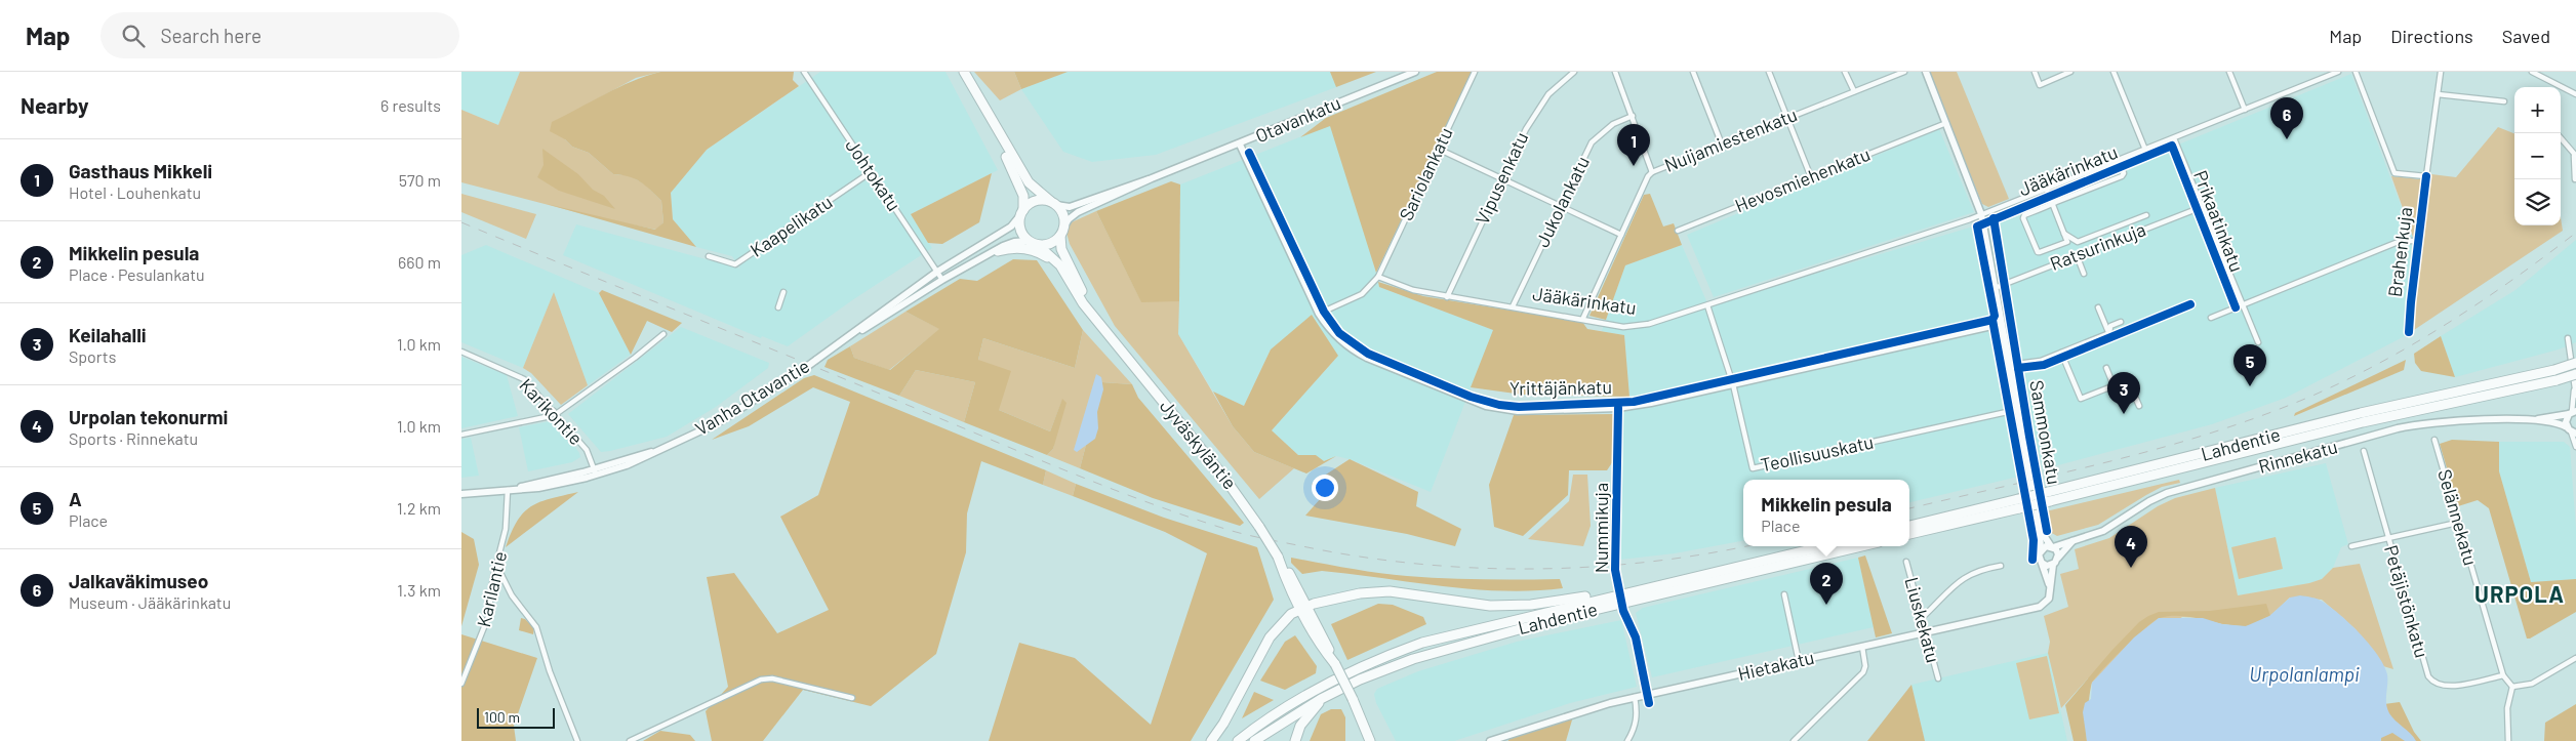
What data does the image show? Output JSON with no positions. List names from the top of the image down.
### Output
{
  "streets": {
    "highway": ["Jyväskyläntie", "Lahdentie"],
    "street": [
      "Otavankatu",
      "Nuijamiestenkatu",
      "Jääkärinkatu",
      "Sariolankatu",
      "Johtokatu",
      "Vipusenkatu",
      "Hevosmiehenkatu",
      "Jukolankatu",
      "Prikaatinkatu",
      "Kaapelikatu",
      "Ratsurinkuja",
      "Yrittäjänkatu",
      "Vanha Otavantie",
      "Karikontie",
      "Sammonkatu",
      "Teollisuuskatu",
      "Rinnekatu",
      "Selännekatu",
      "Karilantie",
      "Petäjistönkatu",
      "Liuskekatu",
      "Hietakatu"
    ],
    "cycle path": ["Brahenkuja", "Nummikuja"]
  },
  "crossings": [
    ["Otavankatu", "Yrittäjänkatu"],
    ["Otavankatu", "Vanha Otavantie"],
    ["Otavankatu", "Jyväskyläntie"],
    ["Nuijamiestenkatu", "Jääkärinkatu"],
    ["Jääkärinkatu", "Sariolankatu"],
    ["Jääkärinkatu", "Vipusenkatu"],
    ["Jääkärinkatu", "Jukolankatu"],
    ["Jääkärinkatu", "Prikaatinkatu"],
    ["Jääkärinkatu", "Sammonkatu"],
    ["Jääkärinkatu", "Teollisuuskatu"],
    ["Johtokatu", "Kaapelikatu"],
    ["Johtokatu", "Vanha Otavantie"],
    ["Hevosmiehenkatu", "Sammonkatu"],
    ["Prikaatinkatu", "Ratsurinkuja"],
    ["Ratsurinkuja", "Sammonkatu"],
    ["Yrittäjänkatu", "Sammonkatu"],
    ["Yrittäjänkatu", "Teollisuuskatu"],
    ["Vanha Otavantie", "Karikontie"],
    ["Vanha Otavantie", "Jyväskyläntie"],
    ["Vanha Otavantie", "Karilantie"],
    ["Sammonkatu", "Teollisuuskatu"],
    ["Sammonkatu", "Rinnekatu"],
    ["Sammonkatu", "Hietakatu"],
    ["Rinnekatu", "Hietakatu"],
    ["Selännekatu", "Petäjistönkatu"],
    ["Liuskekatu", "Hietakatu"]
  ],
  "districts": ["URPOLA"],
  "water": ["Urpolanlampi"],
  "scale_bar": "100 m",
  "page": {
    "header": "Map",
    "search": "Search here",
    "nav": ["Map", "Directions", "Saved"],
    "heading": ["Nearby", "6 results"],
    "map_buttons": ["+", "−"],
    "pins": [
      "6",
      "1",
      "5",
      "3",
      "4",
      "2"
    ],
    "list": [
      {
        "mark": "1",
        "name": "Gasthaus Mikkeli",
        "note": "Hotel · Louhenkatu",
        "value": "570 m"
      },
      {
        "mark": "2",
        "name": "Mikkelin pesula",
        "note": "Place · Pesulankatu",
        "value": "660 m"
      },
      {
        "mark": "3",
        "name": "Keilahalli",
        "note": "Sports",
        "value": "1.0 km"
      },
      {
        "mark": "4",
        "name": "Urpolan tekonurmi",
        "note": "Sports · Rinnekatu",
        "value": "1.0 km"
      },
      {
        "mark": "5",
        "name": "A",
        "note": "Place",
        "value": "1.2 km"
      },
      {
        "mark": "6",
        "name": "Jalkaväkimuseo",
        "note": "Museum · Jääkärinkatu",
        "value": "1.3 km"
      }
    ],
    "popup": ["Mikkelin pesula", "Place"],
    "scale": "100 m"
  }
}
